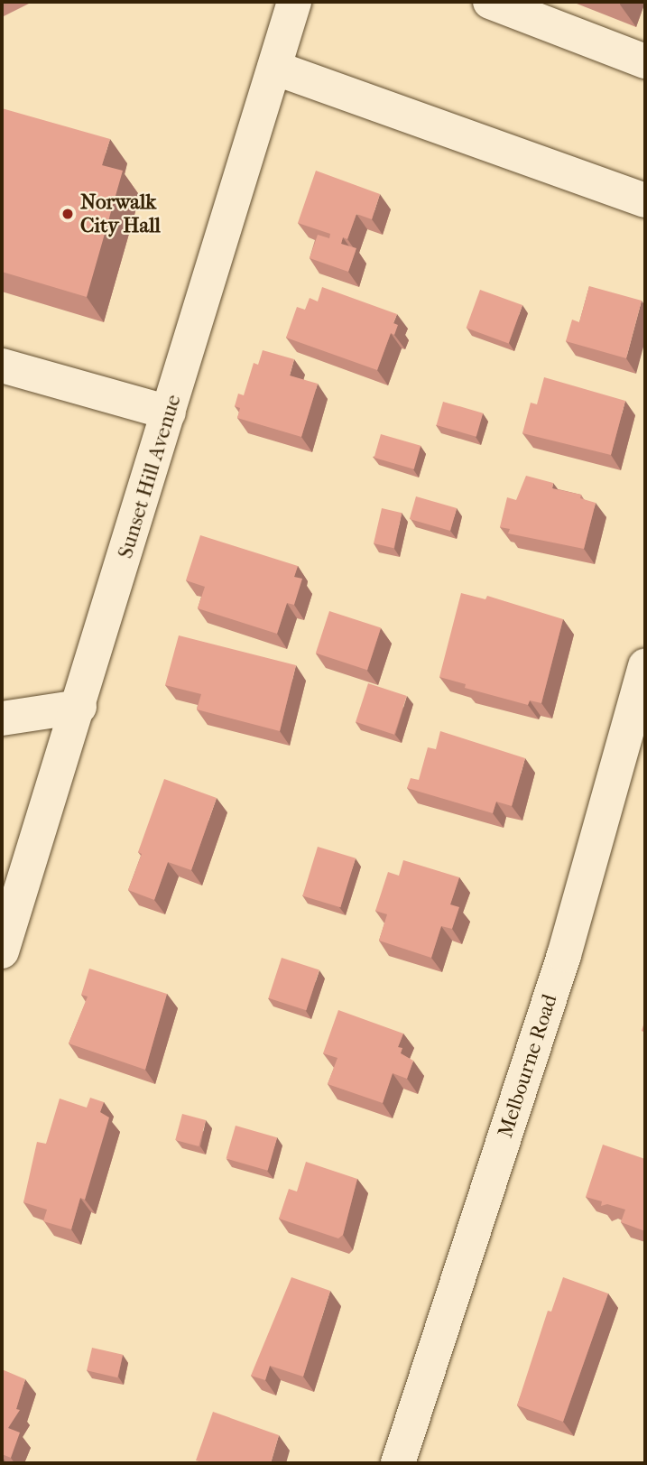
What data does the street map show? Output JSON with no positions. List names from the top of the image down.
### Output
{
  "streets": {
    "street": ["Sunset Hill Avenue", "Melbourne Road"]
  },
  "places": ["Norwalk City Hall"]
}
